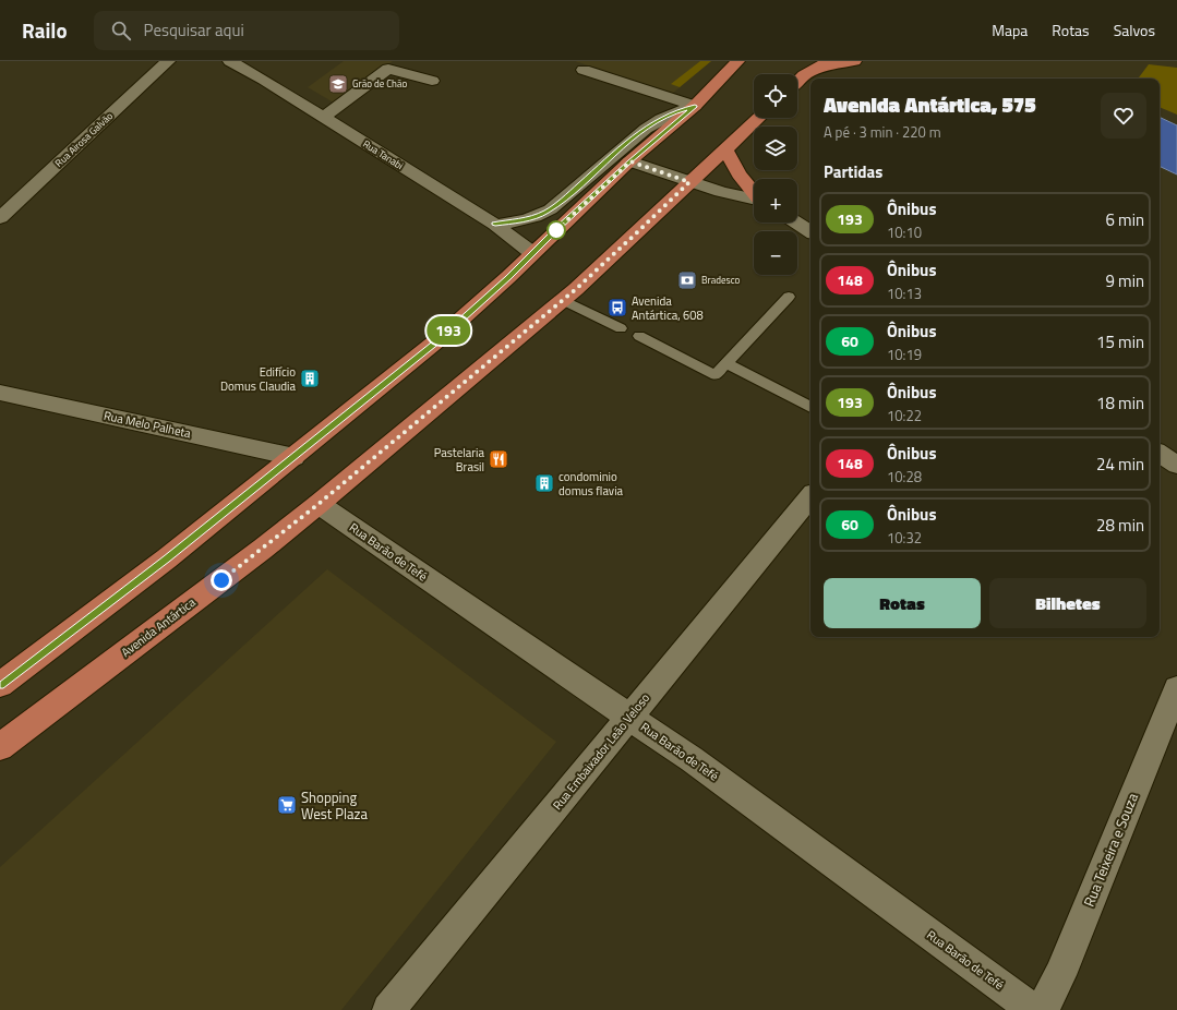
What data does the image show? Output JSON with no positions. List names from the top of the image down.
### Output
{
  "streets": {
    "main road": ["Avenida Antártica"],
    "street": [
      "Rua Airosa Galvão",
      "Rua Tanabi",
      "Rua Melo Palheta",
      "Rua Barão de Tefé",
      "Rua Embaixador Leão Veloso",
      "Rua Teixeira e Souza"
    ]
  },
  "crossings": [
    ["Rua Barão de Tefé", "Avenida Antártica"],
    ["Rua Barão de Tefé", "Rua Embaixador Leão Veloso"]
  ],
  "places": {
    "school or university": ["Grão de Chão"],
    "bank": ["Bradesco"],
    "bus stop": ["Avenida Antártica, 608"],
    "building": ["Edifício Domus Claudia", "condominio domus flavia"],
    "restaurant": ["Pastelaria Brasil"],
    "supermarket": ["Shopping West Plaza"]
  },
  "lines": ["bus line 193"],
  "page": {
    "header": "Railo",
    "search": "Pesquisar aqui",
    "nav": ["Mapa", "Rotas", "Salvos"],
    "on_map": "193",
    "map_buttons": ["+", "−"],
    "heading": [
      ["Avenida Antártica, 575", "A pé · 3 min · 220 m"],
      "Partidas"
    ],
    "list": [
      {
        "mark": "193",
        "name": "Ônibus",
        "note": "10:10",
        "value": "6 min"
      },
      {
        "mark": "148",
        "name": "Ônibus",
        "note": "10:13",
        "value": "9 min"
      },
      {
        "mark": "60",
        "name": "Ônibus",
        "note": "10:19",
        "value": "15 min"
      },
      {
        "mark": "193",
        "name": "Ônibus",
        "note": "10:22",
        "value": "18 min"
      },
      {
        "mark": "148",
        "name": "Ônibus",
        "note": "10:28",
        "value": "24 min"
      },
      {
        "mark": "60",
        "name": "Ônibus",
        "note": "10:32",
        "value": "28 min"
      }
    ],
    "buttons": ["Rotas", "Bilhetes"]
  }
}
